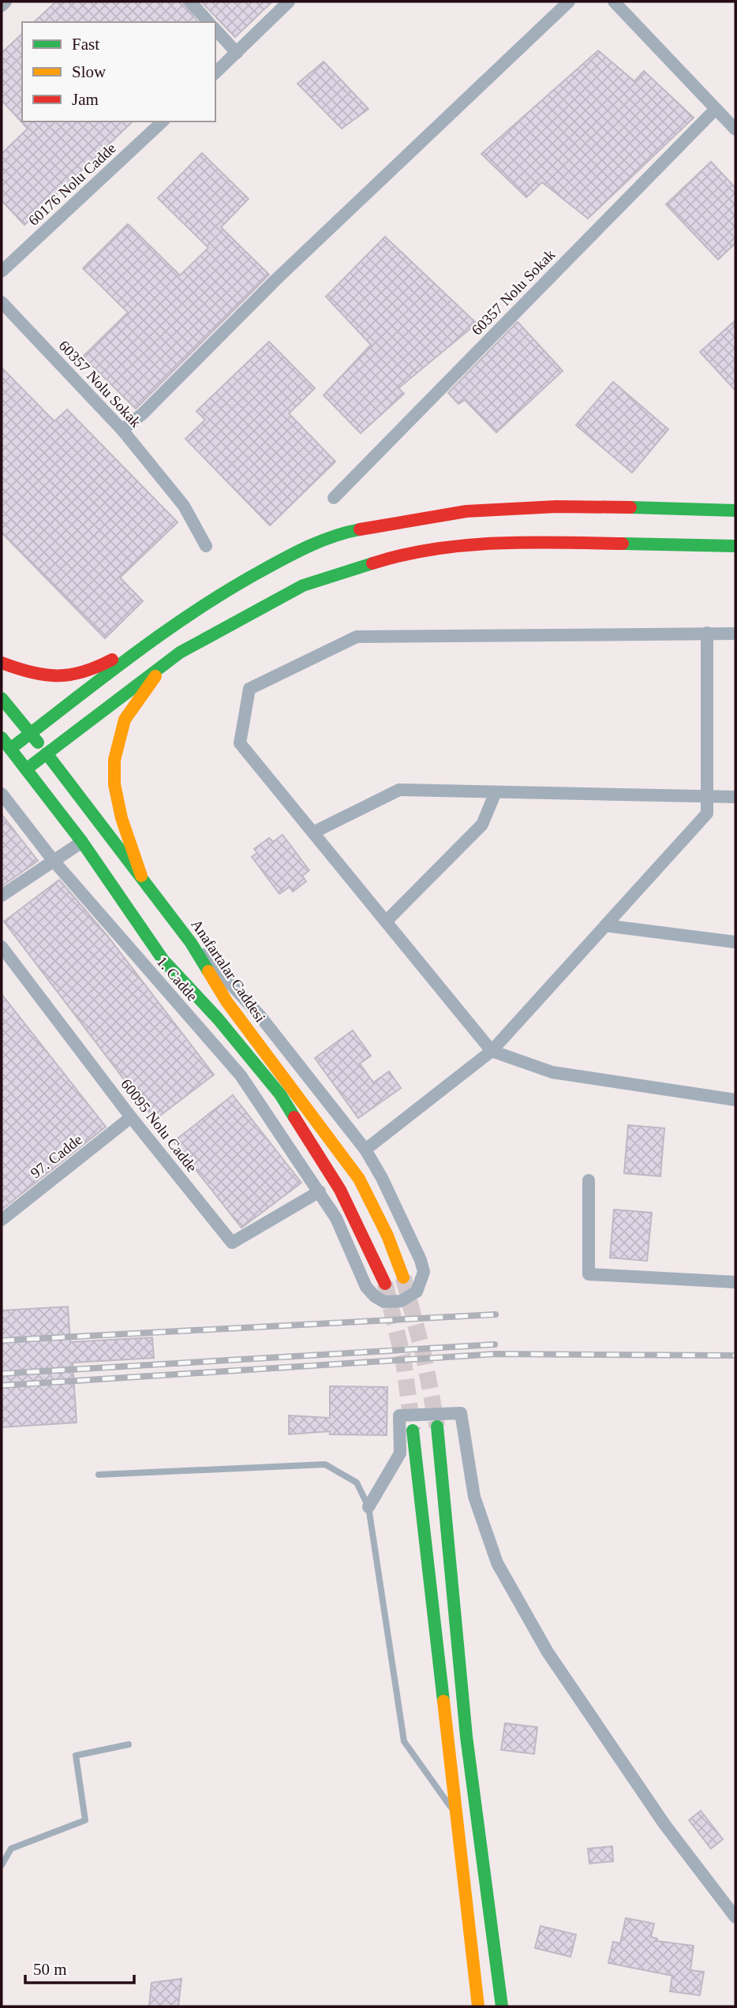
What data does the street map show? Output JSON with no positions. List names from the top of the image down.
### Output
{
  "streets": {
    "main road": ["Anafartalar Caddesi"],
    "street": [
      "60176 Nolu Cadde",
      "60357 Nolu Sokak",
      "1. Cadde",
      "60095 Nolu Cadde",
      "97. Cadde"
    ]
  },
  "crossings": [
    ["1. Cadde", "60095 Nolu Cadde"],
    ["60095 Nolu Cadde", "97. Cadde"]
  ],
  "legend": ["Fast", "Slow", "Jam"],
  "scale_bar": "50 m"
}
